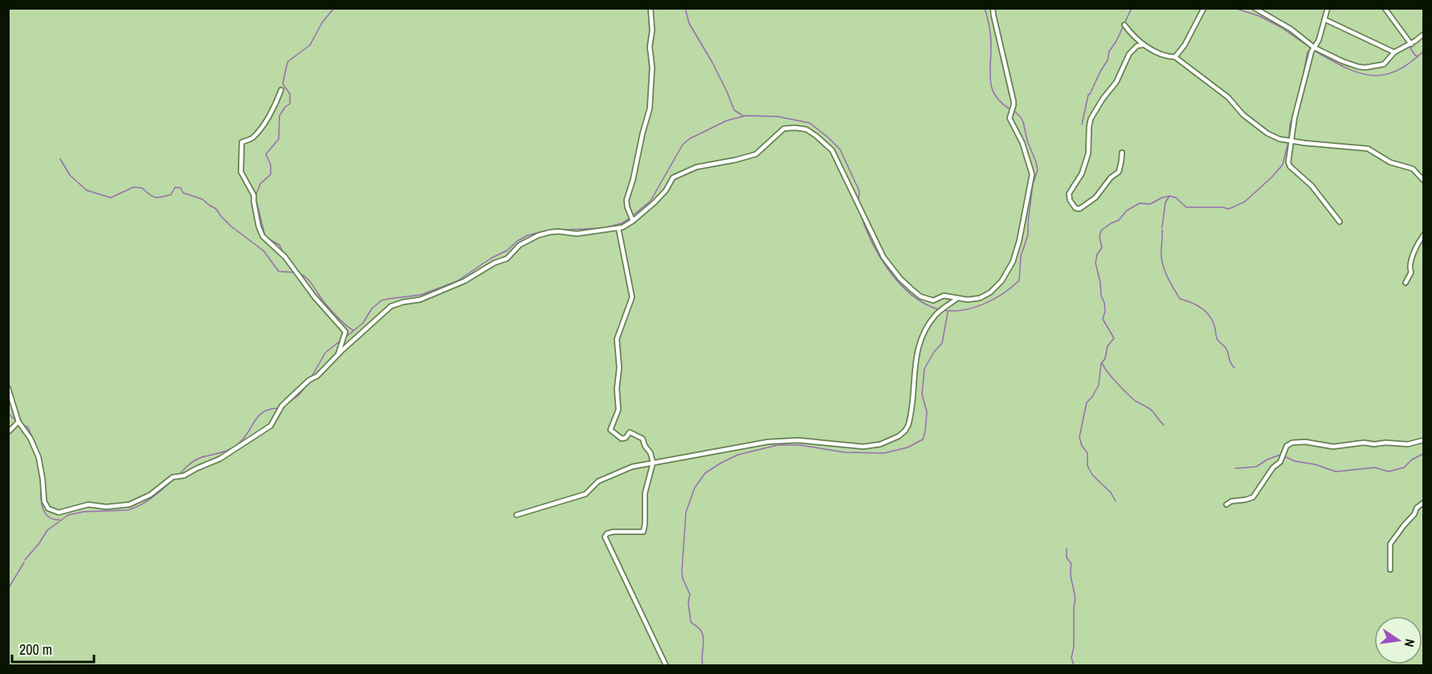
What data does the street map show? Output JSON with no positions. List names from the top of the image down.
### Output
{
  "scale_bar": "200 m",
  "north": "right"
}
